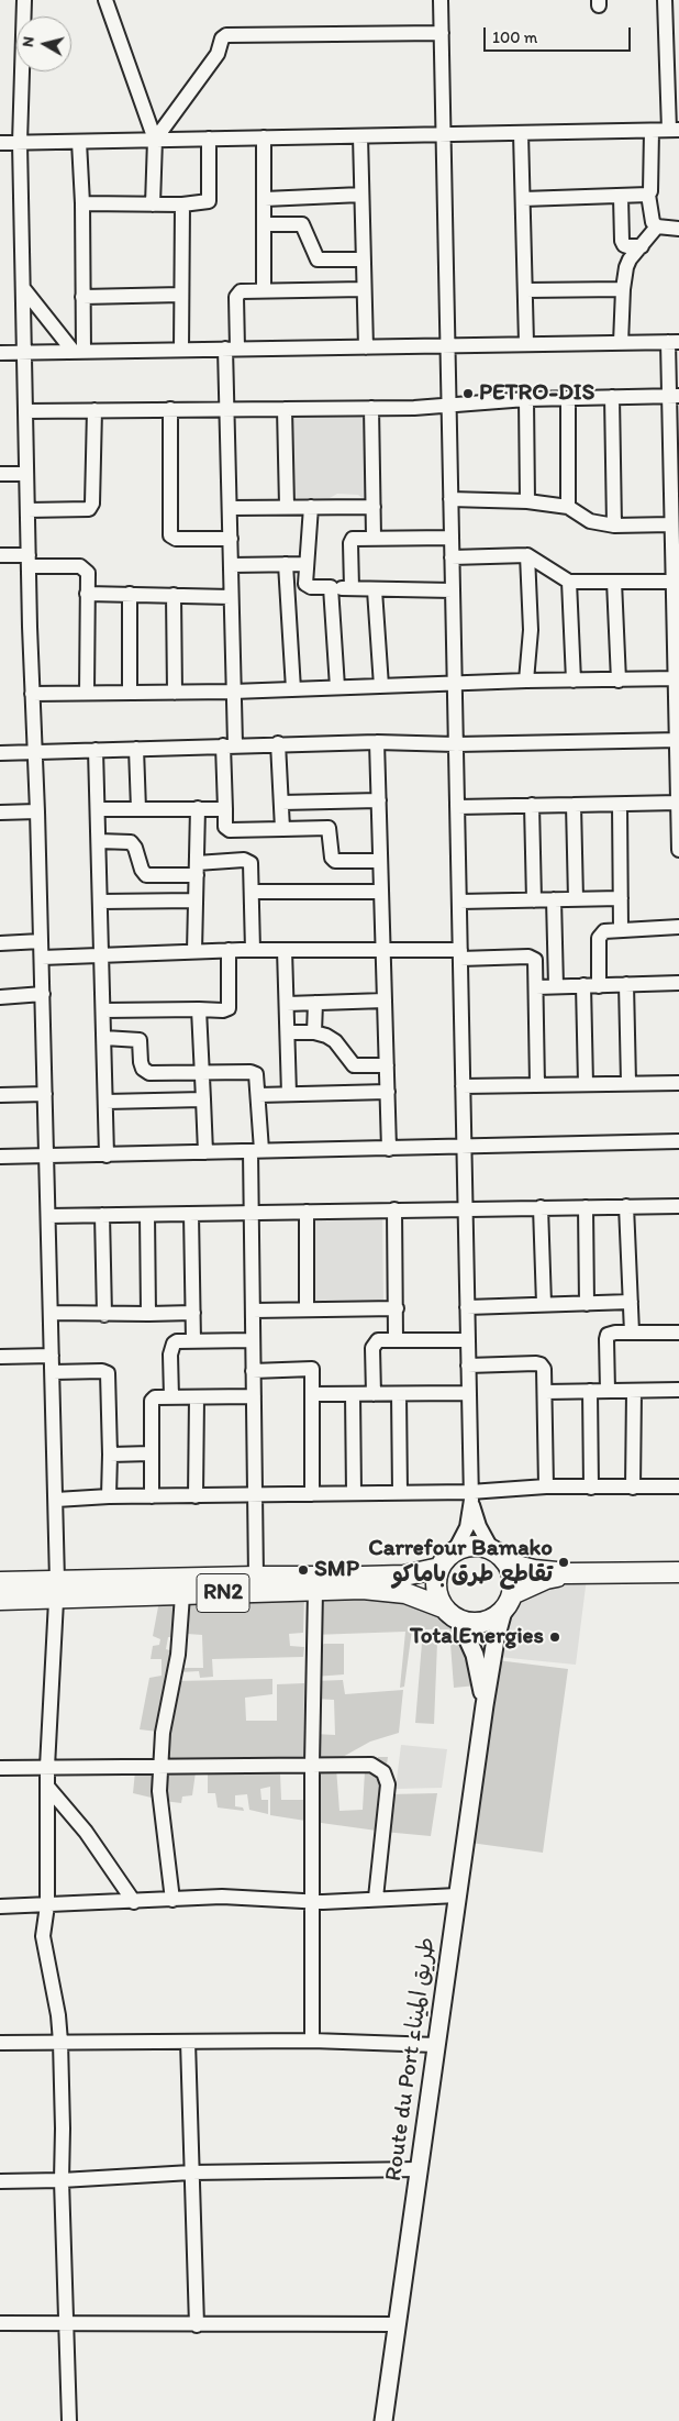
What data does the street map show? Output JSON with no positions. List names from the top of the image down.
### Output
{
  "streets": {
    "highway": ["RN2"],
    "main road": ["Route du Port طريق الميناء"]
  },
  "crossings": [
    ["RN2", "Route du Port طريق الميناء"]
  ],
  "places": [
    "PETRO-DIS",
    "Carrefour Bamako تقاطع طرق باماكو",
    "SMP",
    "TotalEnergies"
  ],
  "scale_bar": "100 m",
  "north": "left"
}
